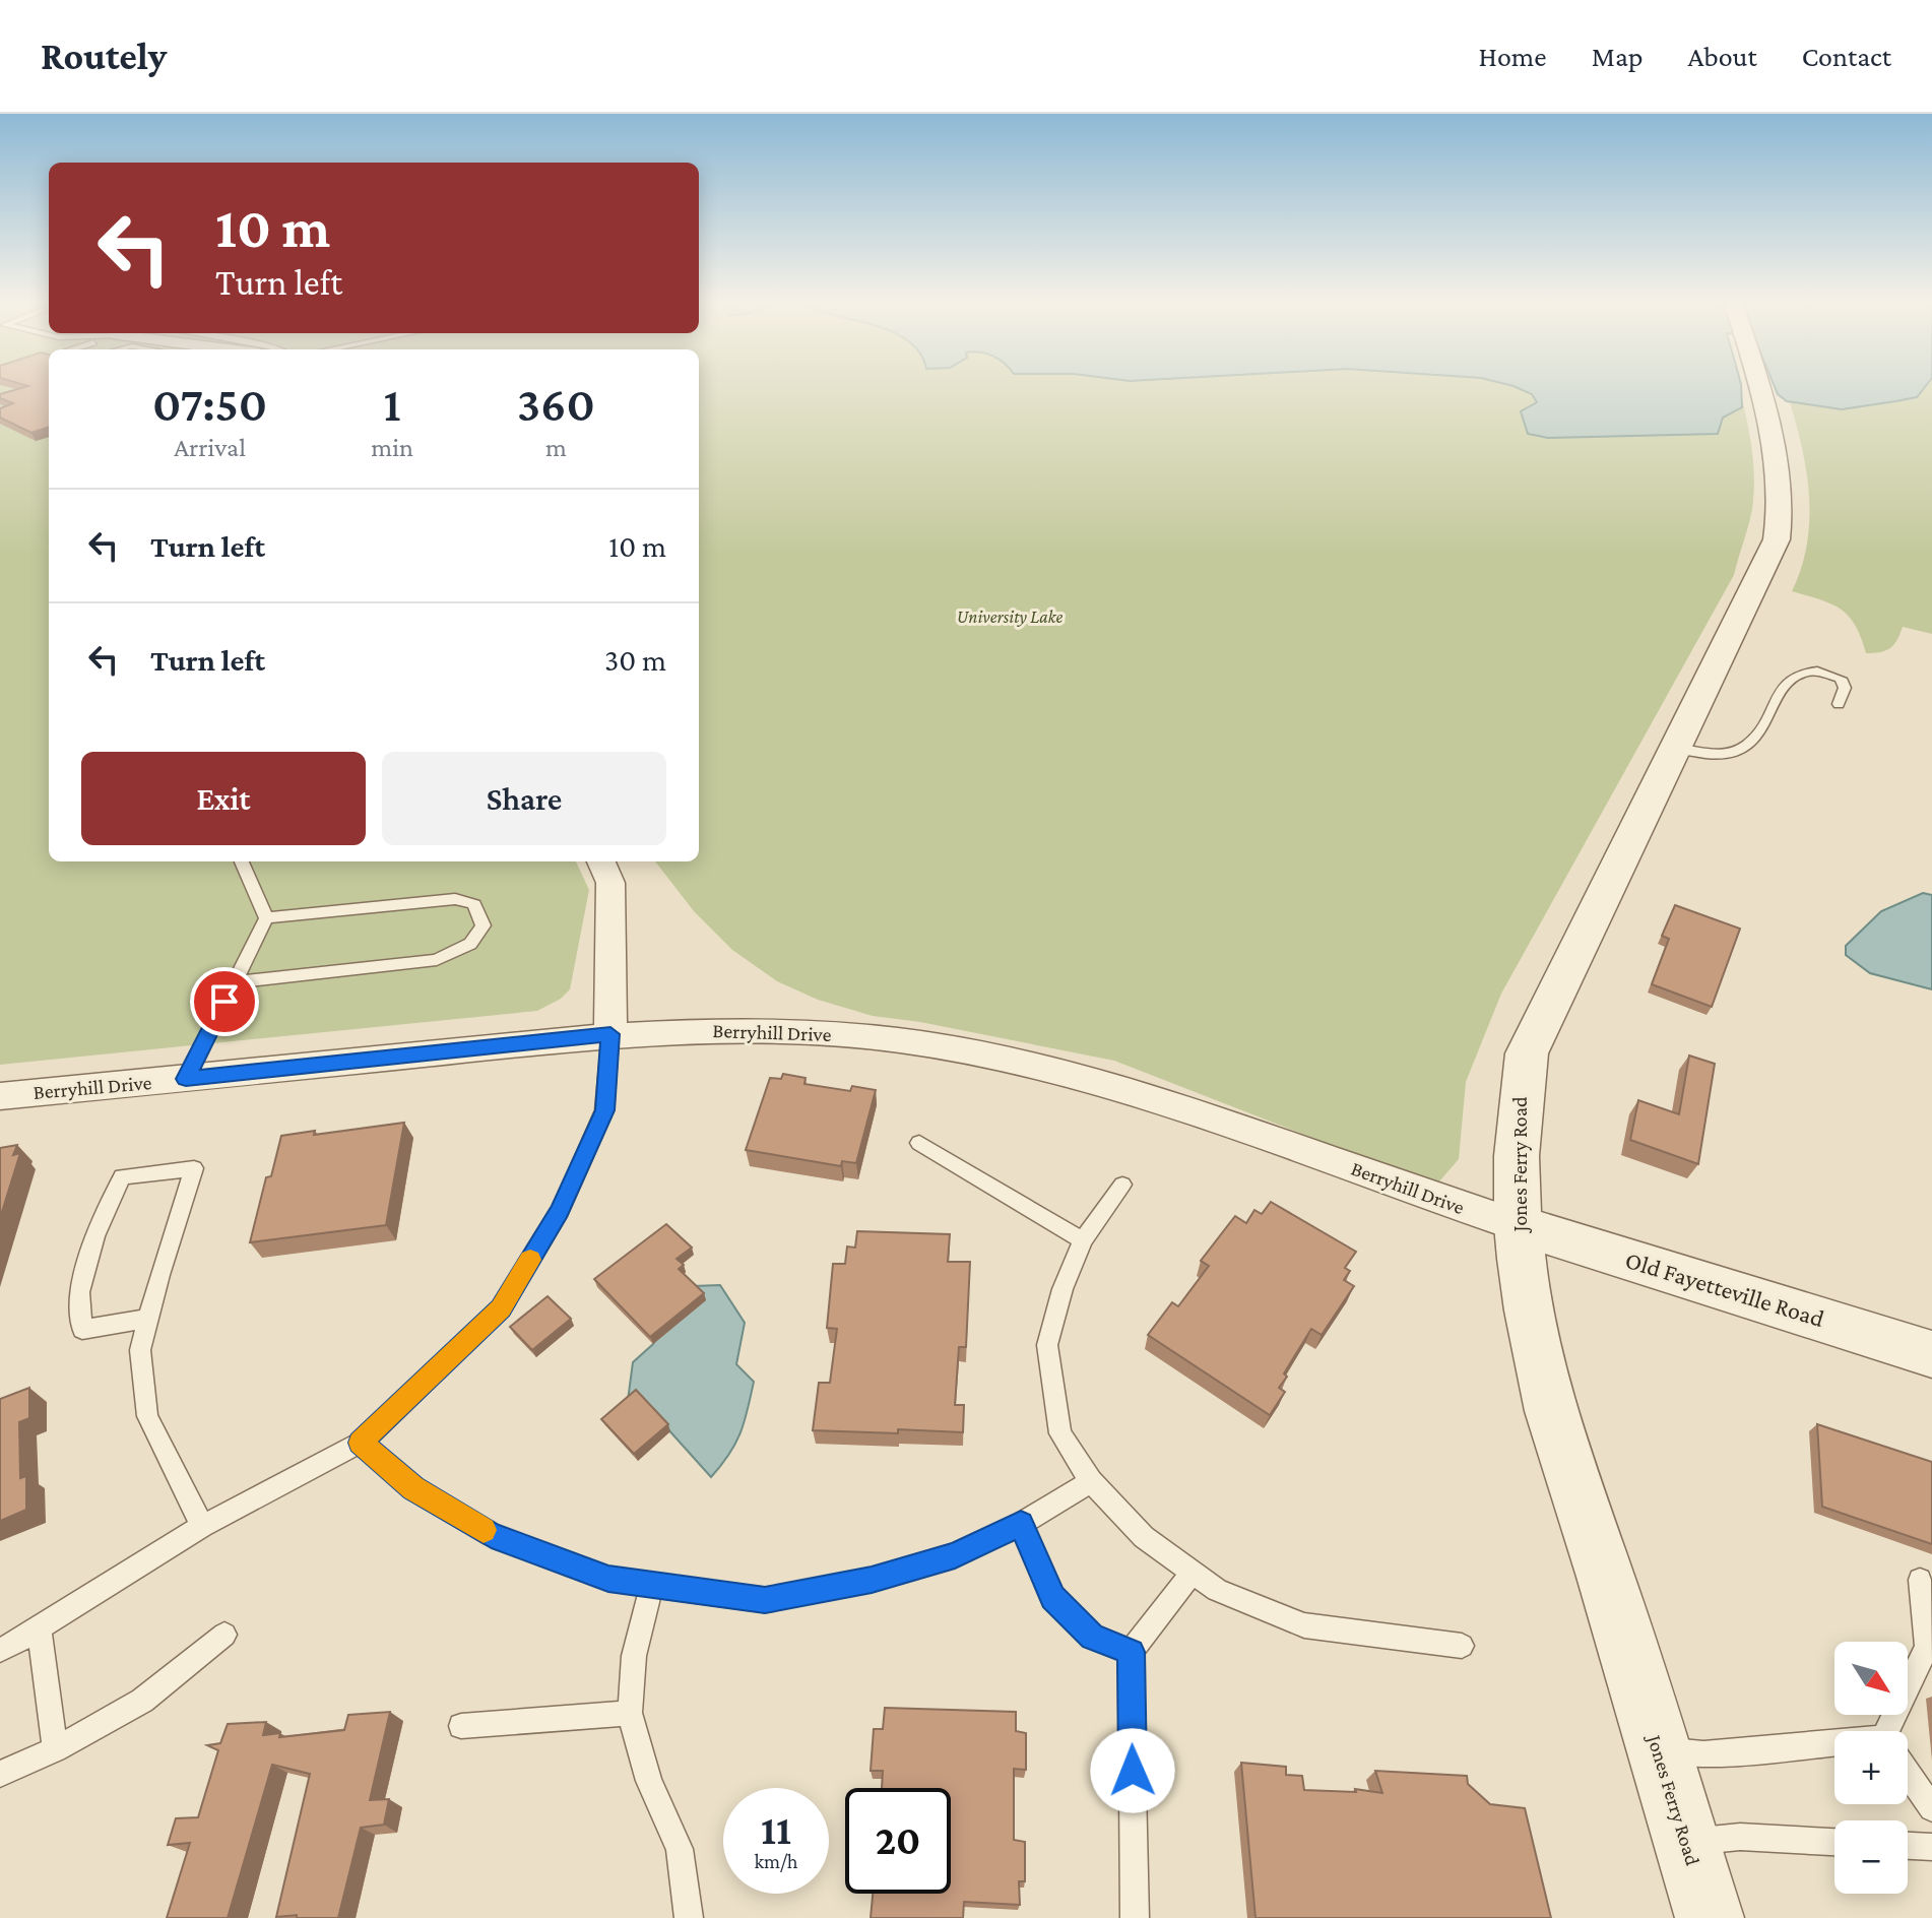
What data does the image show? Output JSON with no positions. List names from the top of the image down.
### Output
{
  "streets": {
    "street": ["Berryhill Drive", "Jones Ferry Road", "Old Fayetteville Road"]
  },
  "crossings": [
    ["Berryhill Drive", "Jones Ferry Road"],
    ["Berryhill Drive", "Old Fayetteville Road"],
    ["Jones Ferry Road", "Old Fayetteville Road"]
  ],
  "parks": ["University Lake"],
  "north": "bottom right",
  "page": {
    "header": "Routely",
    "nav": [
      "Home",
      "Map",
      "About",
      "Contact"
    ],
    "turn": ["10 m", "Turn left"],
    "eta": [
      "07:50",
      "Arrival",
      "1",
      "min",
      "360",
      "m"
    ],
    "list": [
      {
        "name": "Turn left",
        "value": "10 m"
      },
      {
        "name": "Turn left",
        "value": "30 m"
      }
    ],
    "buttons": ["Exit", "Share"],
    "map_buttons": ["+", "−"],
    "speed": "11 km/h",
    "limit": "20"
  }
}
